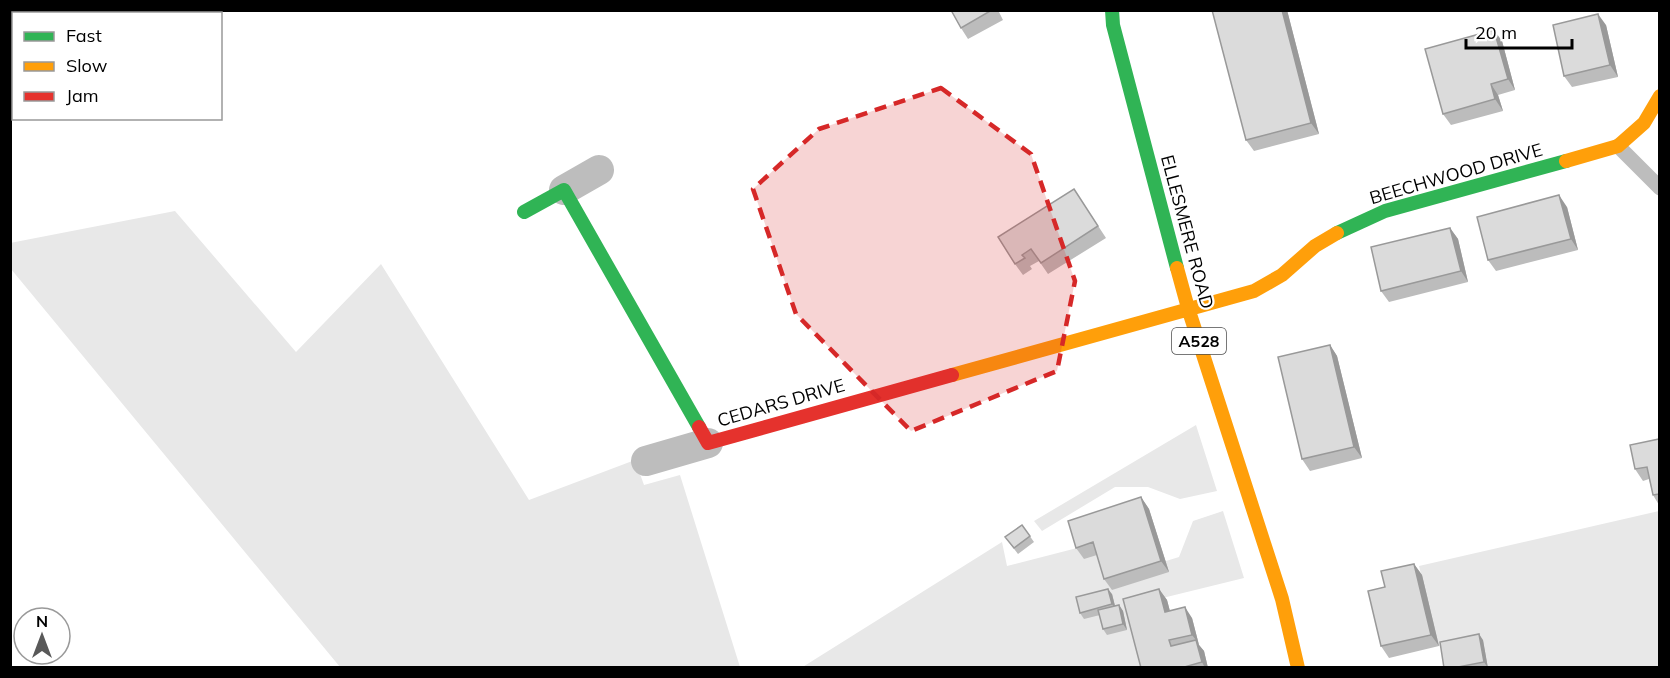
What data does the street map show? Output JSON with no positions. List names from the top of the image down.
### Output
{
  "streets": {
    "street": [
      "BEECHWOOD DRIVE",
      "ELLESMERE ROAD",
      "A528",
      "CEDARS DRIVE"
    ]
  },
  "crossings": [
    ["BEECHWOOD DRIVE", "ELLESMERE ROAD"],
    ["BEECHWOOD DRIVE", "CEDARS DRIVE"],
    ["ELLESMERE ROAD", "CEDARS DRIVE"]
  ],
  "legend": ["Fast", "Slow", "Jam"],
  "scale_bar": "20 m",
  "north": "top"
}
